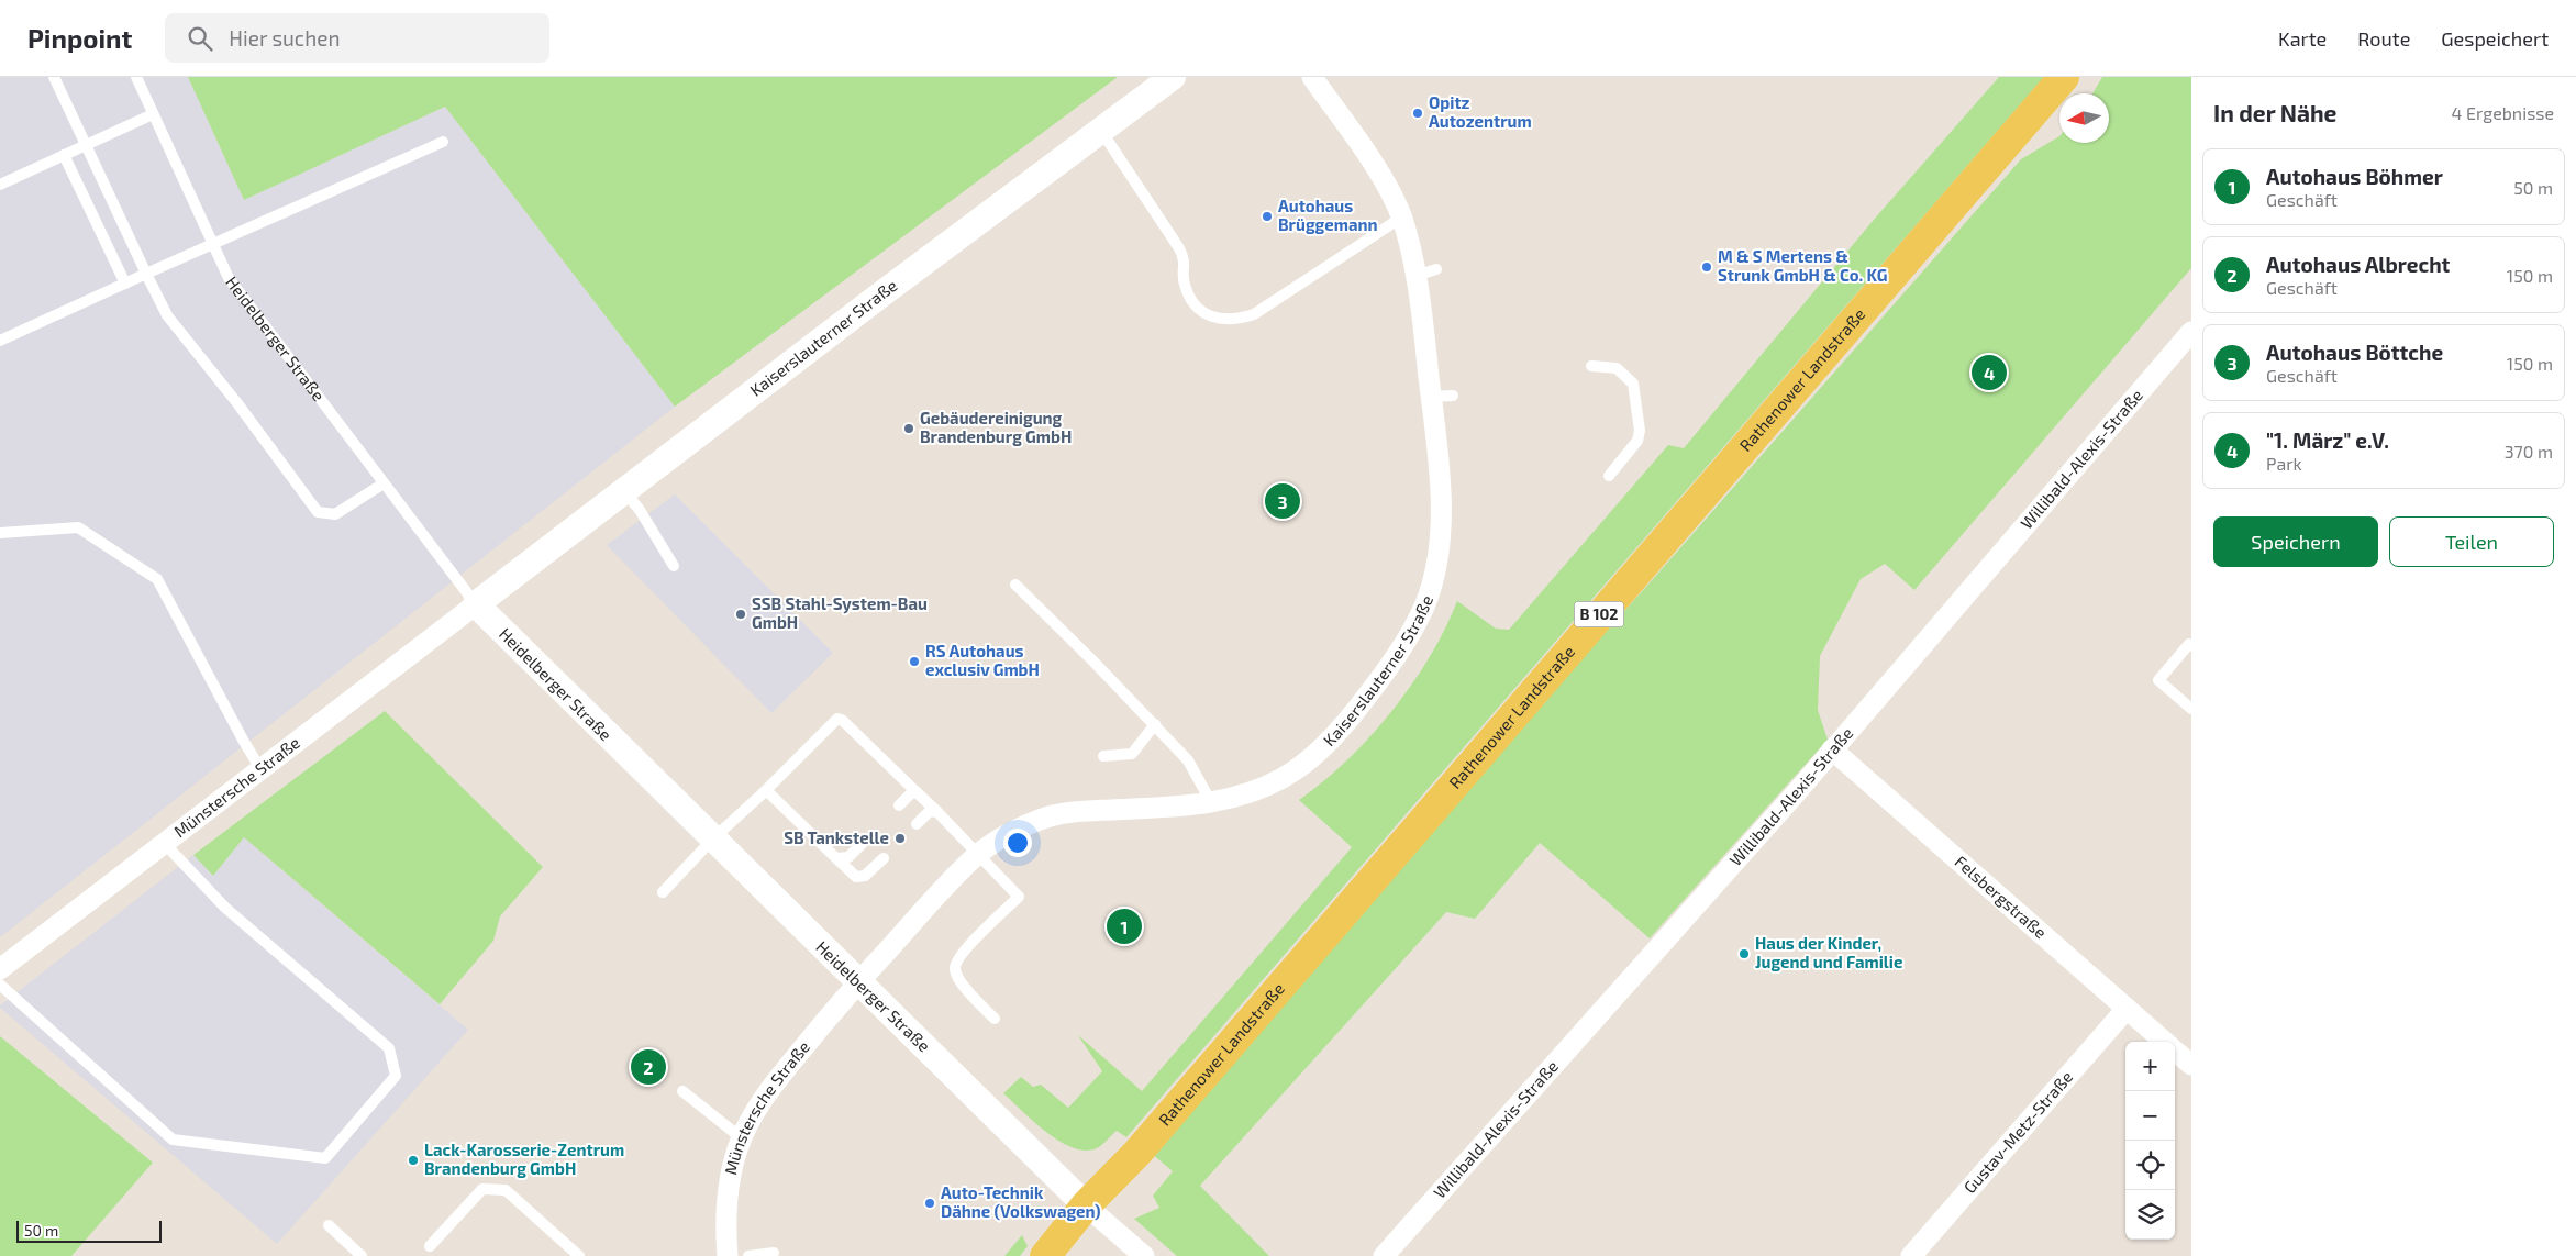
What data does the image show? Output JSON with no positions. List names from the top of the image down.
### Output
{
  "streets": {
    "main road": ["Rathenower Landstraße", "B 102"],
    "street": [
      "Heidelberger Straße",
      "Kaiserslauterner Straße",
      "Willibald-Alexis-Straße",
      "Münstersche Straße",
      "Felsbergstraße",
      "Gustav-Metz-Straße"
    ]
  },
  "crossings": [
    ["Heidelberger Straße", "Kaiserslauterner Straße"],
    ["Heidelberger Straße", "Rathenower Landstraße"],
    ["Heidelberger Straße", "Münstersche Straße"],
    ["Kaiserslauterner Straße", "Münstersche Straße"],
    ["Willibald-Alexis-Straße", "Felsbergstraße"],
    ["Felsbergstraße", "Gustav-Metz-Straße"]
  ],
  "places": [
    "Opitz Autozentrum",
    "Autohaus Brüggemann",
    "M & S Mertens & Strunk GmbH & Co. KG",
    "Gebäudereinigung Brandenburg GmbH",
    "SSB Stahl-System-Bau GmbH",
    "RS Autohaus exclusiv GmbH",
    "SB Tankstelle",
    "Haus der Kinder, Jugend und Familie",
    "Lack-Karosserie-Zentrum Brandenburg GmbH",
    "Auto-Technik Dähne (Volkswagen)"
  ],
  "scale_bar": "50 m",
  "north": "left",
  "page": {
    "header": "Pinpoint",
    "search": "Hier suchen",
    "nav": ["Karte", "Route", "Gespeichert"],
    "heading": ["In der Nähe", "4 Ergebnisse"],
    "list": [
      {
        "mark": "1",
        "name": "Autohaus Böhmer",
        "note": "Geschäft",
        "value": "50 m"
      },
      {
        "mark": "2",
        "name": "Autohaus Albrecht",
        "note": "Geschäft",
        "value": "150 m"
      },
      {
        "mark": "3",
        "name": "Autohaus Böttche",
        "note": "Geschäft",
        "value": "150 m"
      },
      {
        "mark": "4",
        "name": "\"1. März\" e.V.",
        "note": "Park",
        "value": "370 m"
      }
    ],
    "pins": [
      "4",
      "3",
      "1",
      "2"
    ],
    "buttons": ["Speichern", "Teilen"],
    "map_buttons": ["+", "−"],
    "scale": "50 m"
  }
}
